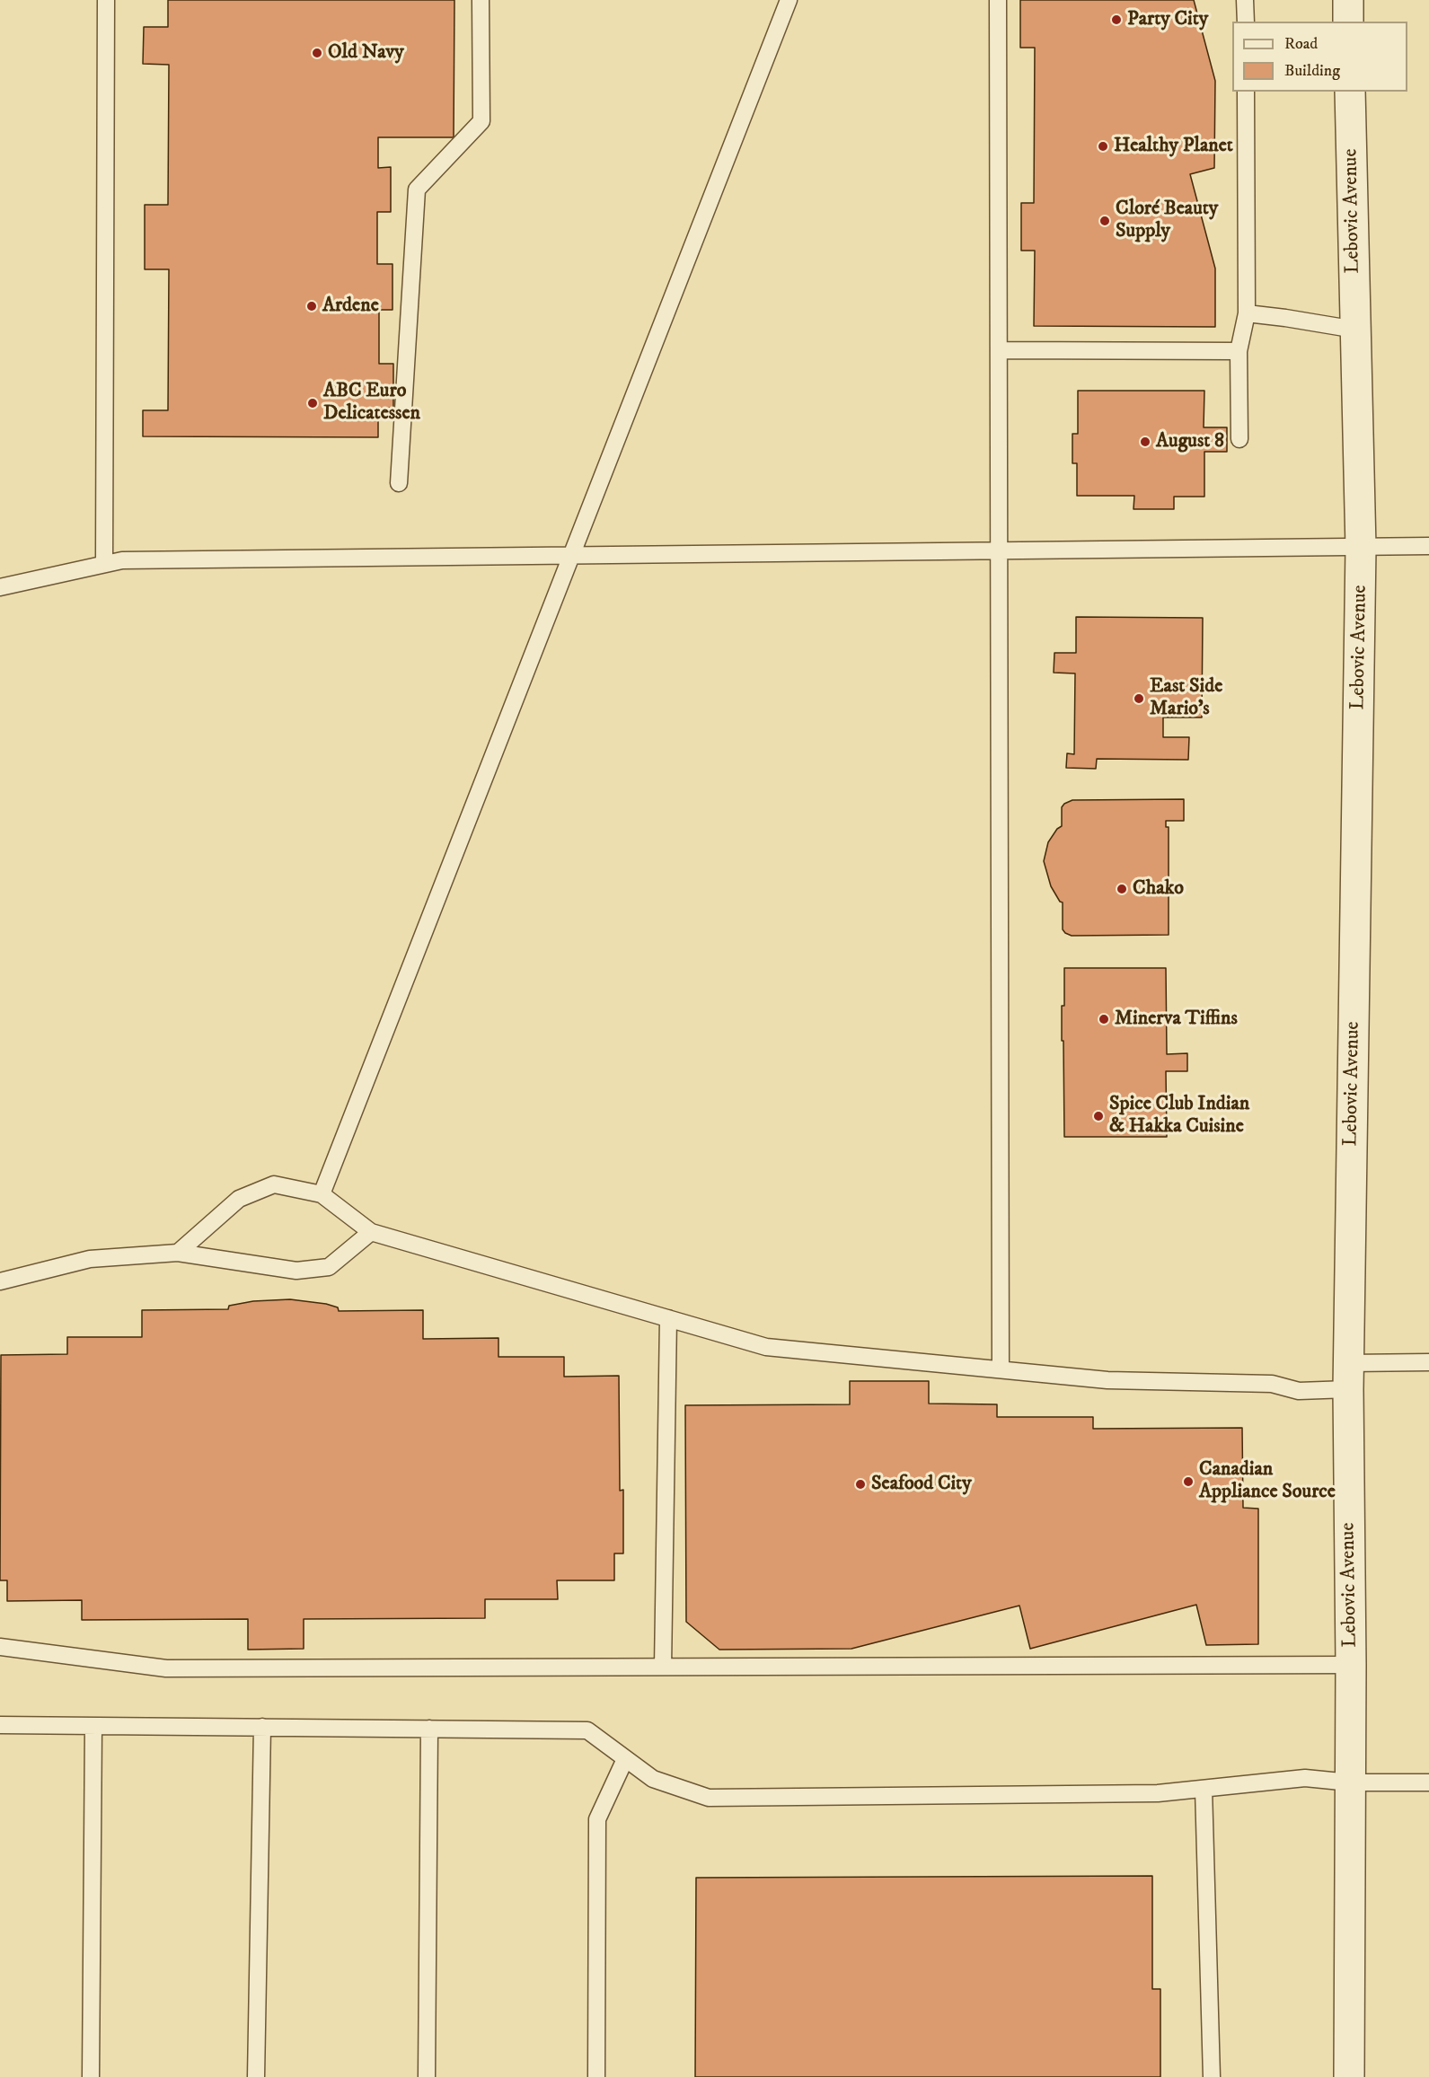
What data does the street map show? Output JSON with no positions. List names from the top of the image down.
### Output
{
  "streets": {
    "street": ["Lebovic Avenue"]
  },
  "places": [
    "Party City",
    "Old Navy",
    "Healthy Planet",
    "Cloré Beauty Supply",
    "Ardene",
    "ABC Euro Delicatessen",
    "August 8",
    "East Side Mario's",
    "Chako",
    "Minerva Tiffins",
    "Spice Club Indian & Hakka Cuisine",
    "Canadian Appliance Source",
    "Seafood City"
  ],
  "legend": ["Road", "Building"]
}
